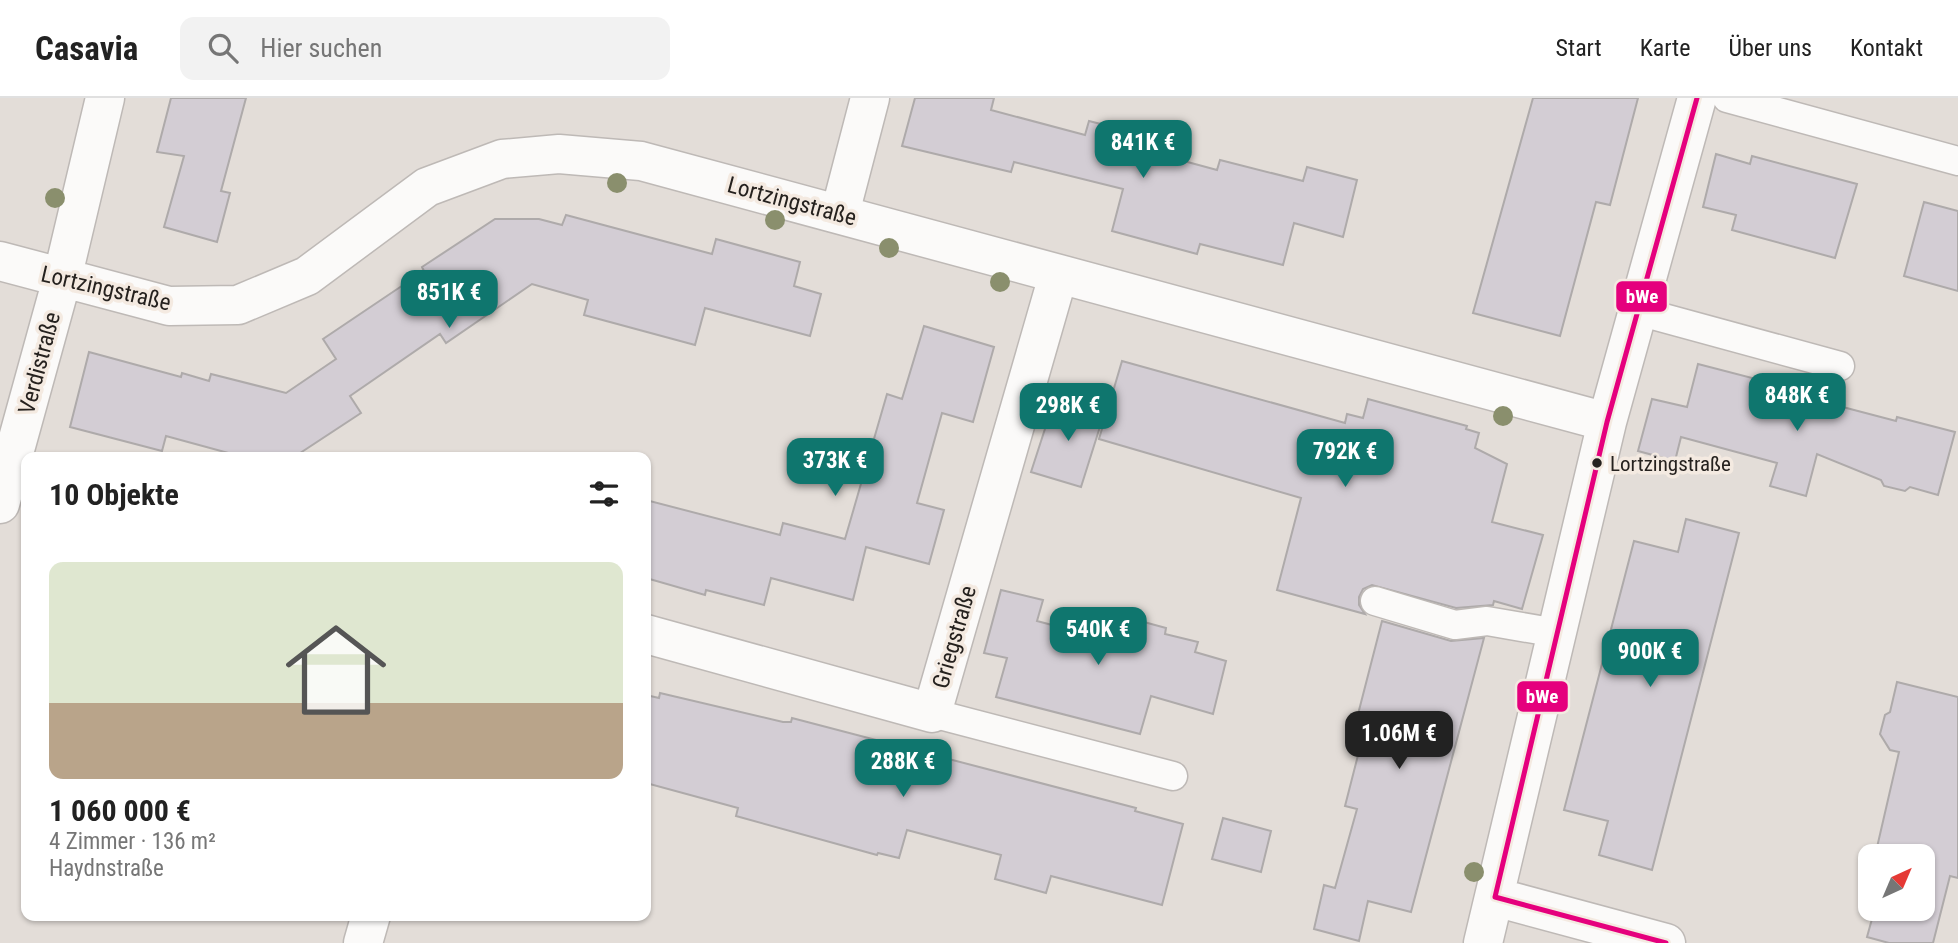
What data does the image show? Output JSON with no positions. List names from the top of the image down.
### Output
{
  "streets": {
    "street": ["Lortzingstraße", "Verdistraße", "Griegstraße"]
  },
  "crossings": [
    ["Lortzingstraße", "Verdistraße"],
    ["Lortzingstraße", "Griegstraße"]
  ],
  "places": ["Lortzingstraße"],
  "lines": ["transit line bWe"],
  "north": "top right",
  "page": {
    "header": "Casavia",
    "search": "Hier suchen",
    "nav": [
      "Start",
      "Karte",
      "Über uns",
      "Kontakt"
    ],
    "price": [
      "841K €",
      "851K €",
      "848K €",
      "298K €",
      "792K €",
      "373K €",
      "540K €",
      "900K €",
      "1.06M €",
      "288K €"
    ],
    "heading": "10 Objekte",
    "list": [
      {
        "name": "1 060 000 €",
        "note": "4 Zimmer · 136 m² · Haydnstraße"
      }
    ]
  }
}
